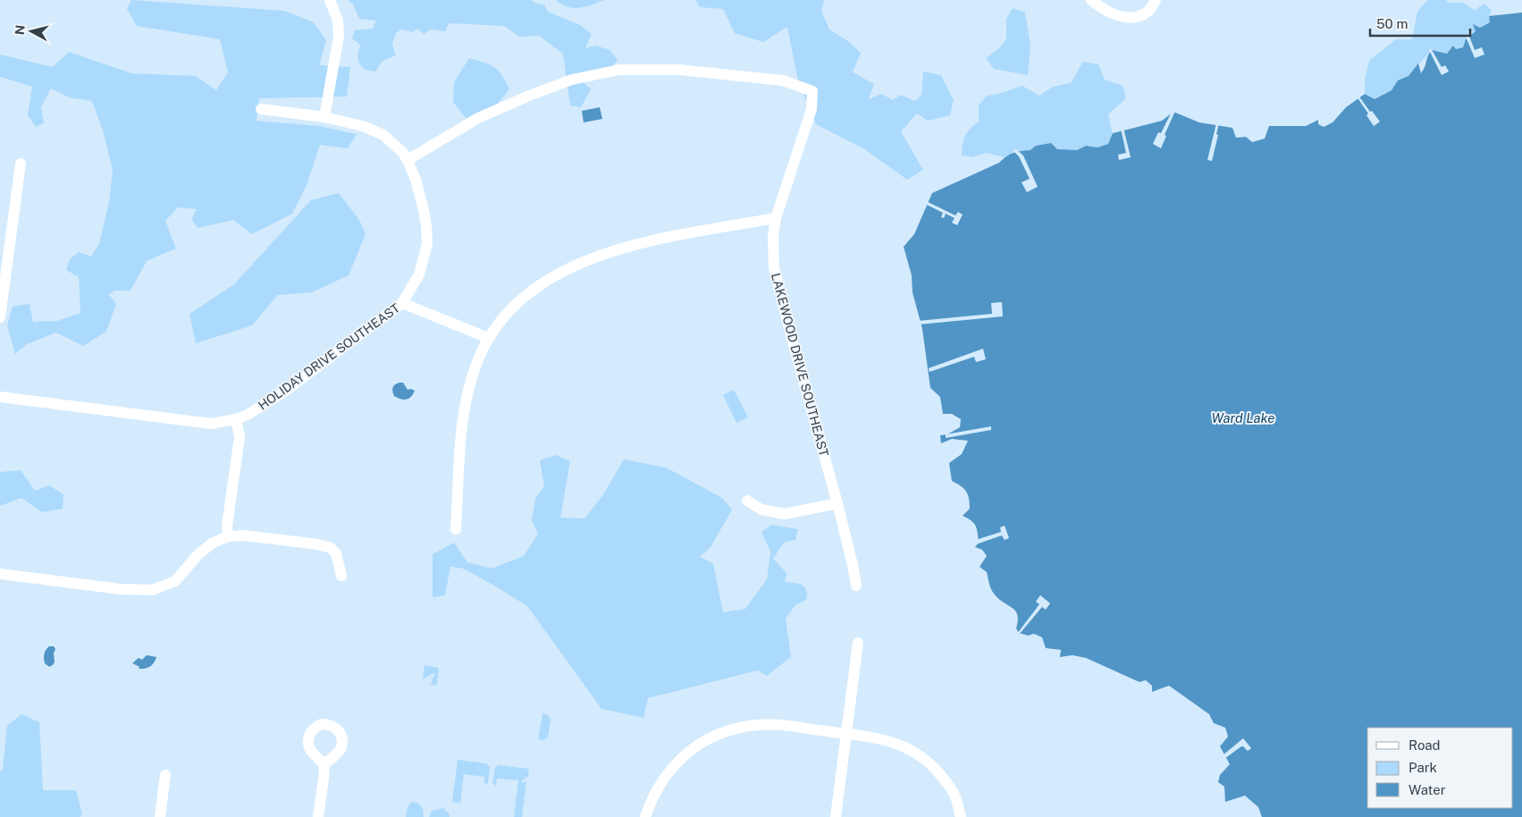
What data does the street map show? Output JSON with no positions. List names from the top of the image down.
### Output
{
  "streets": {
    "street": ["HOLIDAY DRIVE SOUTHEAST", "LAKEWOOD DRIVE SOUTHEAST"]
  },
  "crossings": [
    ["HOLIDAY DRIVE SOUTHEAST", "LAKEWOOD DRIVE SOUTHEAST"]
  ],
  "water": ["Ward Lake"],
  "legend": ["Road", "Park", "Water"],
  "scale_bar": "50 m",
  "north": "left"
}
